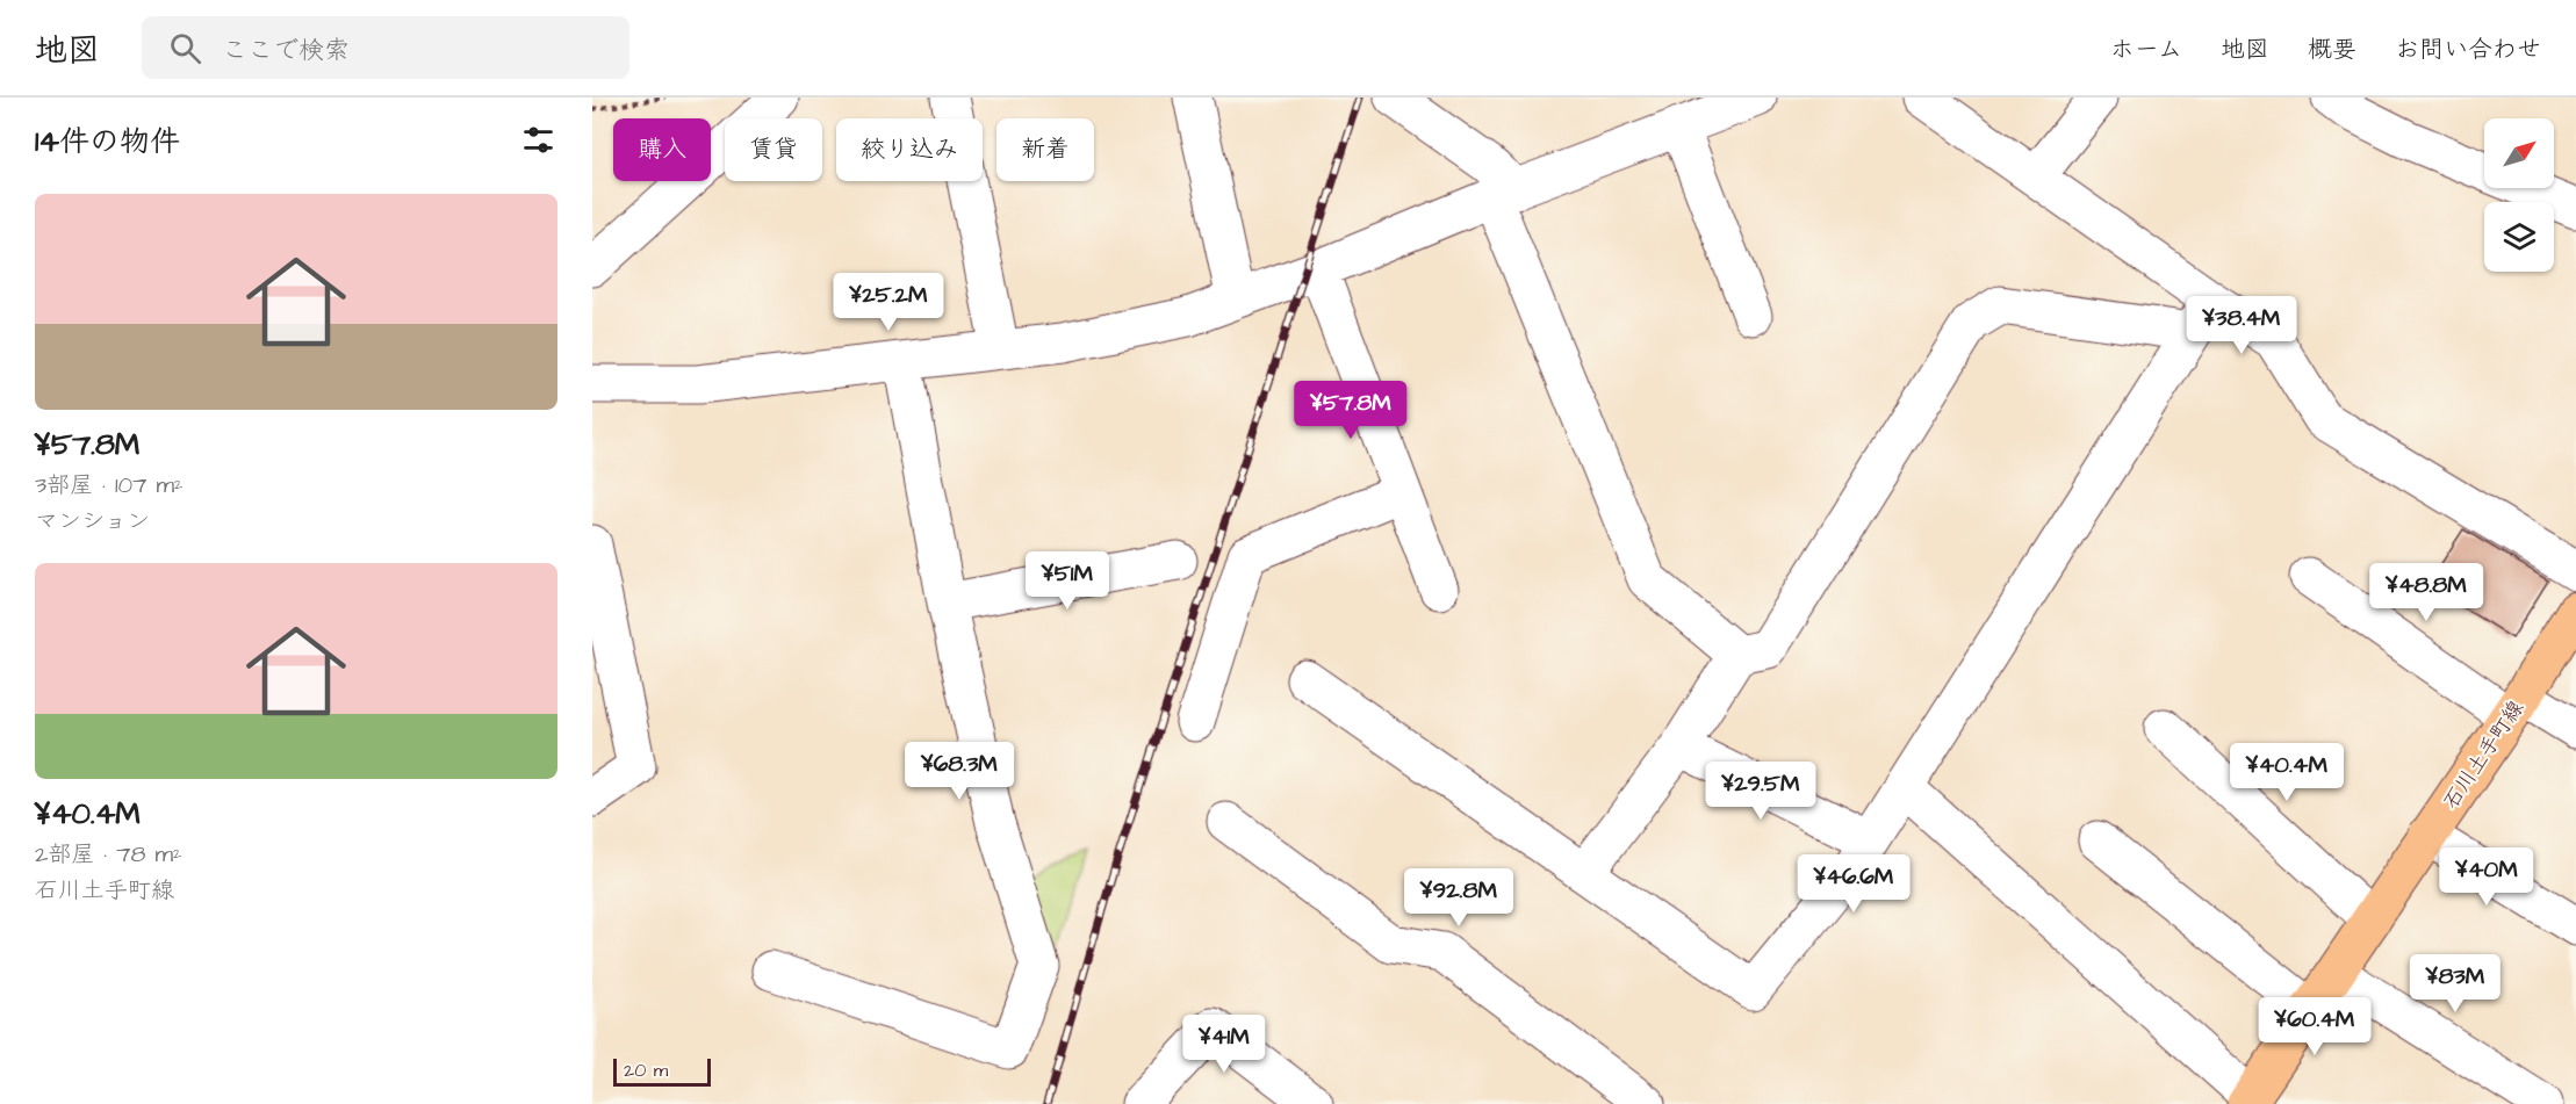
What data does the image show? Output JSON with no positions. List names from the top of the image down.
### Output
{
  "streets": {
    "main road": ["石川土手町線"]
  },
  "scale_bar": "20 m",
  "north": "top right",
  "page": {
    "header": "地図",
    "search": "ここで検索",
    "nav": [
      "ホーム",
      "地図",
      "概要",
      "お問い合わせ"
    ],
    "heading": "14件の物件",
    "chip": [
      "購入",
      "賃貸",
      "絞り込み",
      "新着"
    ],
    "list": [
      {
        "name": "¥57.8M",
        "note": "3部屋 · 107 m² · マンション"
      },
      {
        "name": "¥40.4M",
        "note": "2部屋 · 78 m² · 石川土手町線"
      }
    ],
    "price": [
      "¥25.2M",
      "¥38.4M",
      "¥57.8M",
      "¥51M",
      "¥48.8M",
      "¥68.3M",
      "¥40.4M",
      "¥29.5M",
      "¥40M",
      "¥46.6M",
      "¥92.8M",
      "¥83M",
      "¥60.4M",
      "¥41M"
    ],
    "scale": "20 m"
  }
}
